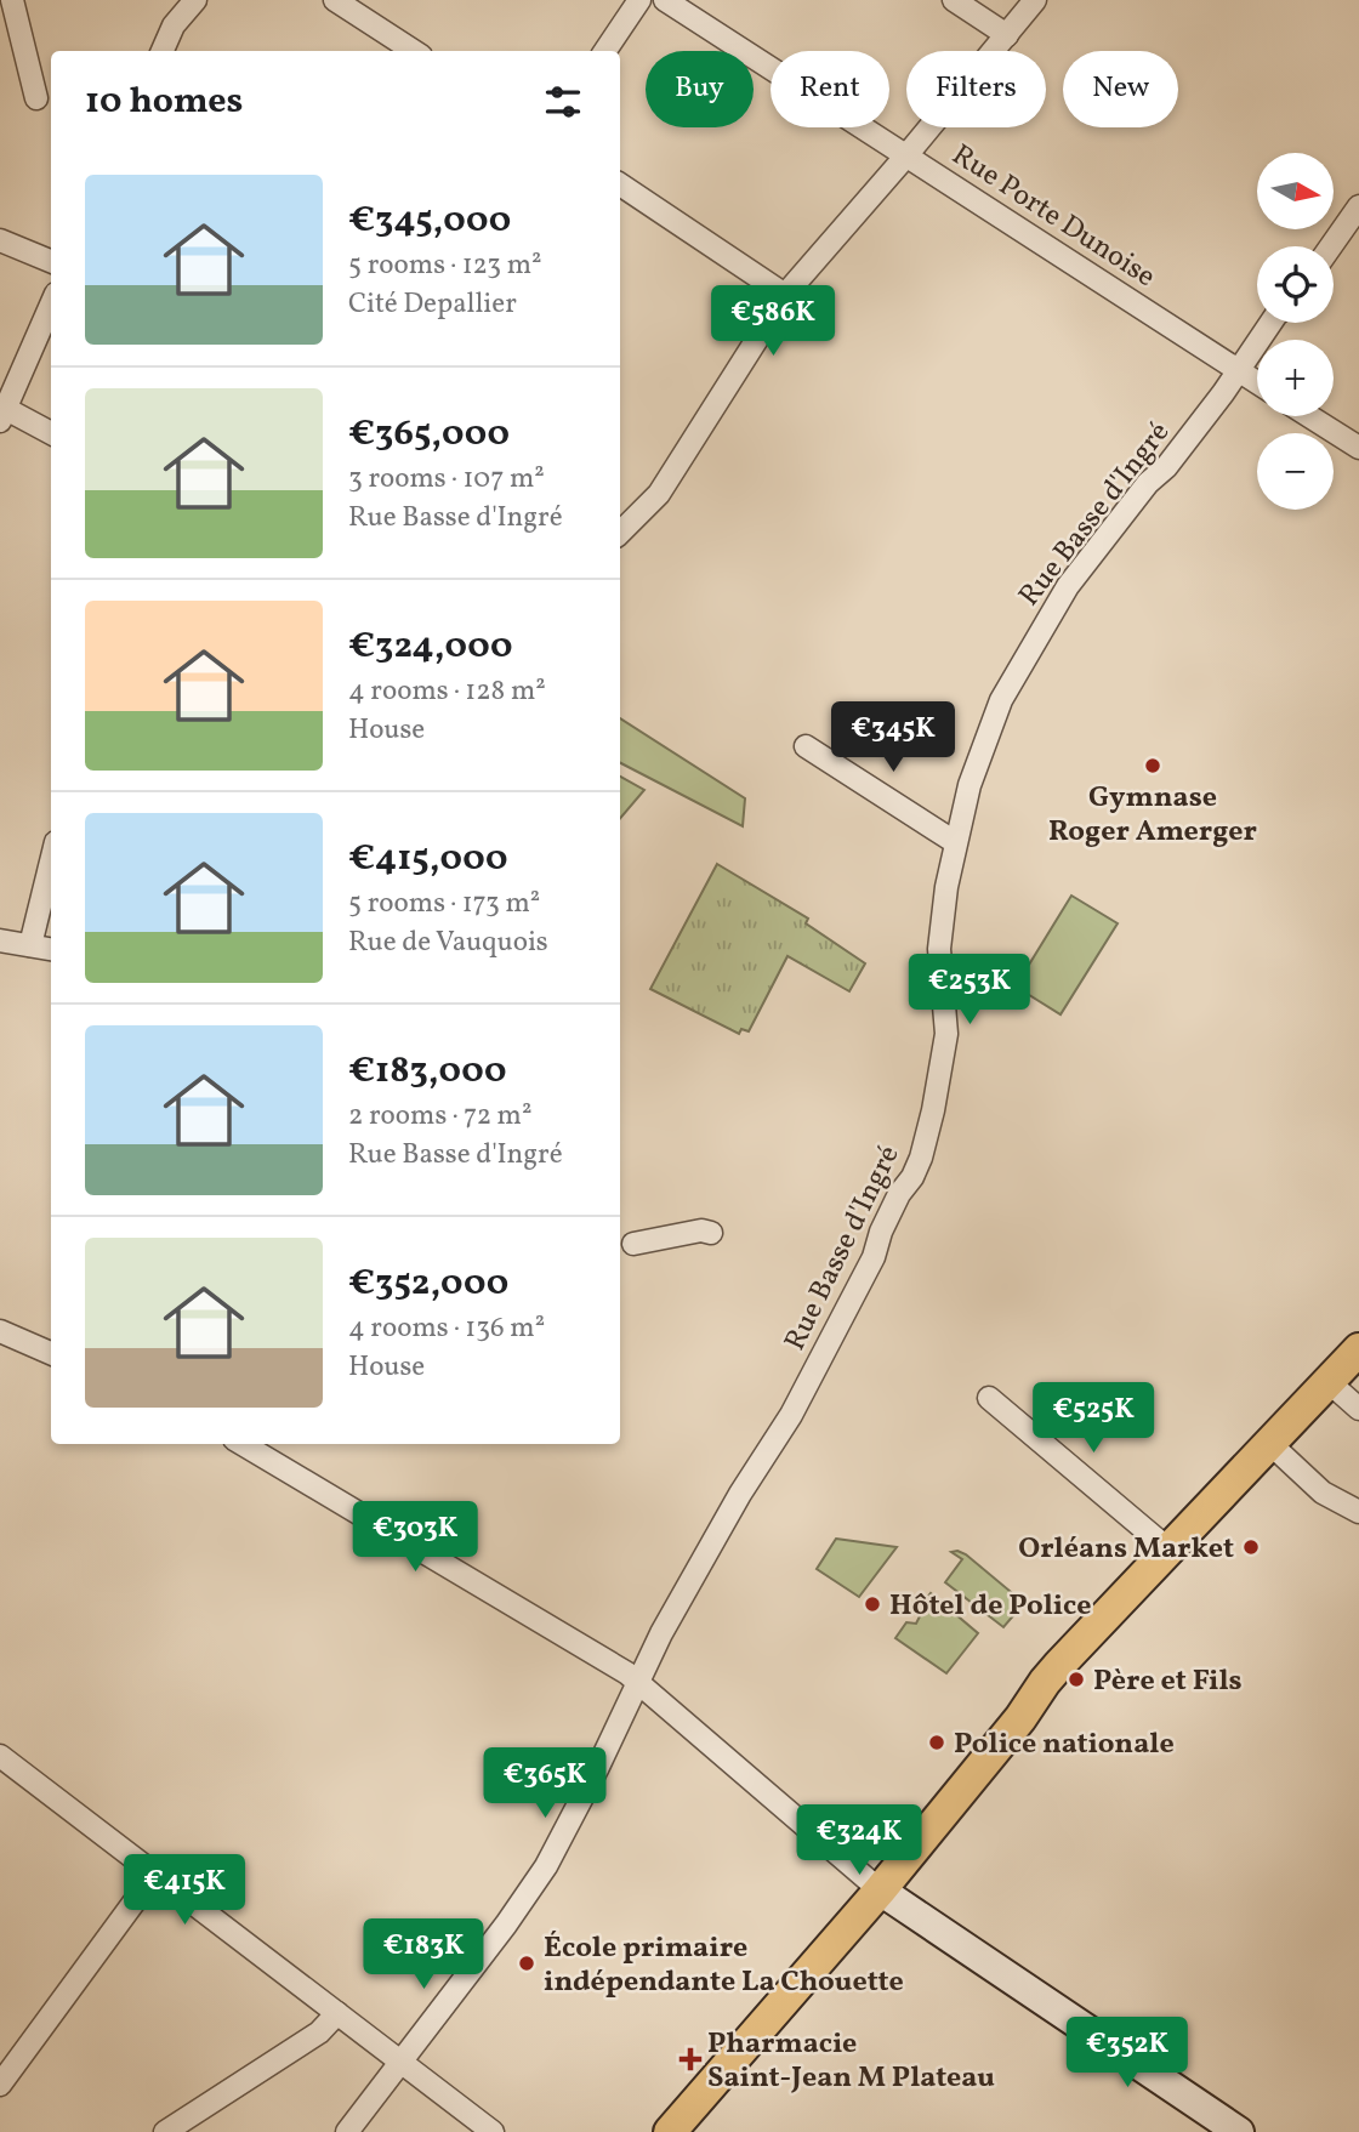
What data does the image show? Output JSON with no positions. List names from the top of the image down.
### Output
{
  "streets": {
    "street": ["Rue Porte Dunoise", "Rue Basse d'Ingré"]
  },
  "crossings": [
    ["Rue Porte Dunoise", "Rue Basse d'Ingré"]
  ],
  "places": {
    "other": [
      "Gymnase Roger Amerger",
      "Orléans Market",
      "Hôtel de Police",
      "Père et Fils",
      "Police nationale",
      "École primaire indépendante La Chouette"
    ],
    "health": ["Pharmacie Saint-Jean M Plateau"]
  },
  "north": "right",
  "page": {
    "chip": [
      "Buy",
      "Rent",
      "Filters",
      "New"
    ],
    "heading": "10 homes",
    "map_buttons": ["+", "−"],
    "list": [
      {
        "name": "€345,000",
        "note": "5 rooms · 123 m² · Cité Depallier"
      },
      {
        "name": "€365,000",
        "note": "3 rooms · 107 m² · Rue Basse d'Ingré"
      },
      {
        "name": "€324,000",
        "note": "4 rooms · 128 m² · House"
      },
      {
        "name": "€415,000",
        "note": "5 rooms · 173 m² · Rue de Vauquois"
      },
      {
        "name": "€183,000",
        "note": "2 rooms · 72 m² · Rue Basse d'Ingré"
      },
      {
        "name": "€352,000",
        "note": "4 rooms · 136 m² · House"
      }
    ],
    "price": [
      "€586K",
      "€345K",
      "€253K",
      "€525K",
      "€303K",
      "€365K",
      "€324K",
      "€415K",
      "€183K",
      "€352K"
    ]
  }
}
